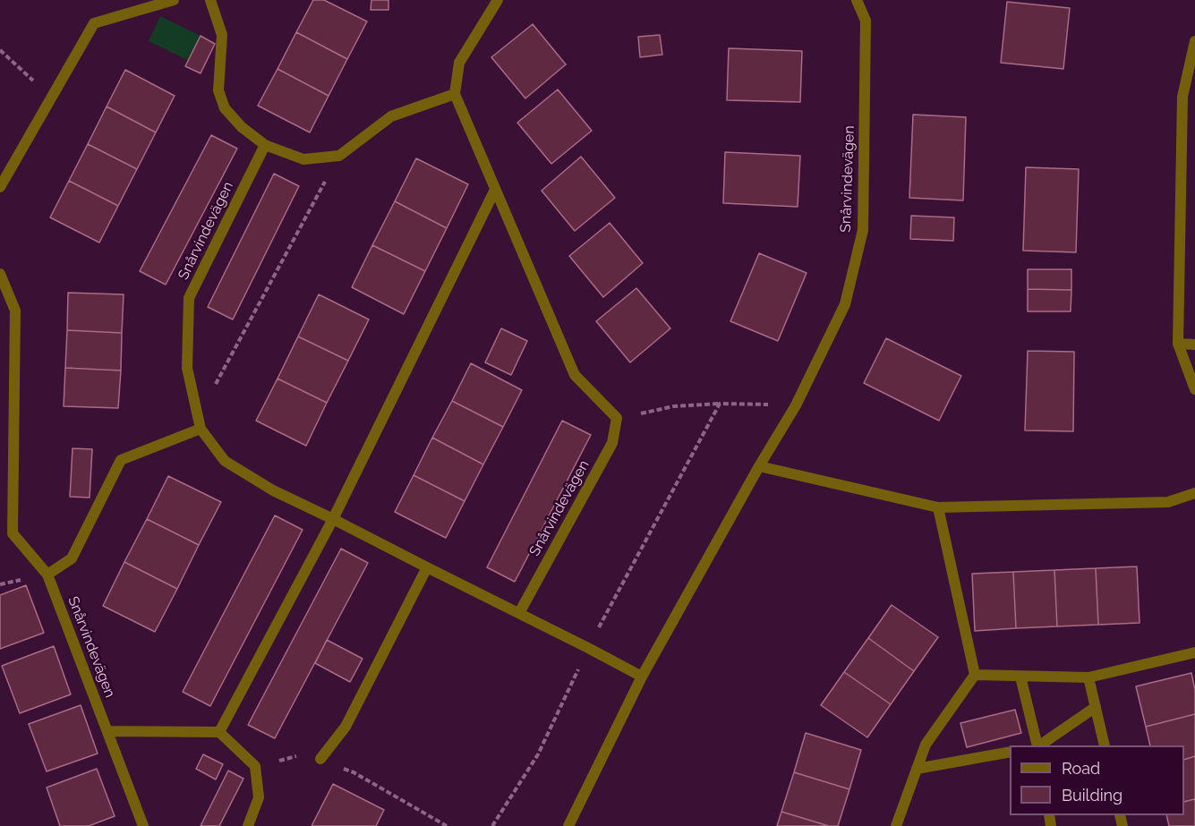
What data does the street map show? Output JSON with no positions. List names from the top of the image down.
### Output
{
  "streets": {
    "street": ["Snårvindevägen"]
  },
  "legend": ["Road", "Building"]
}
